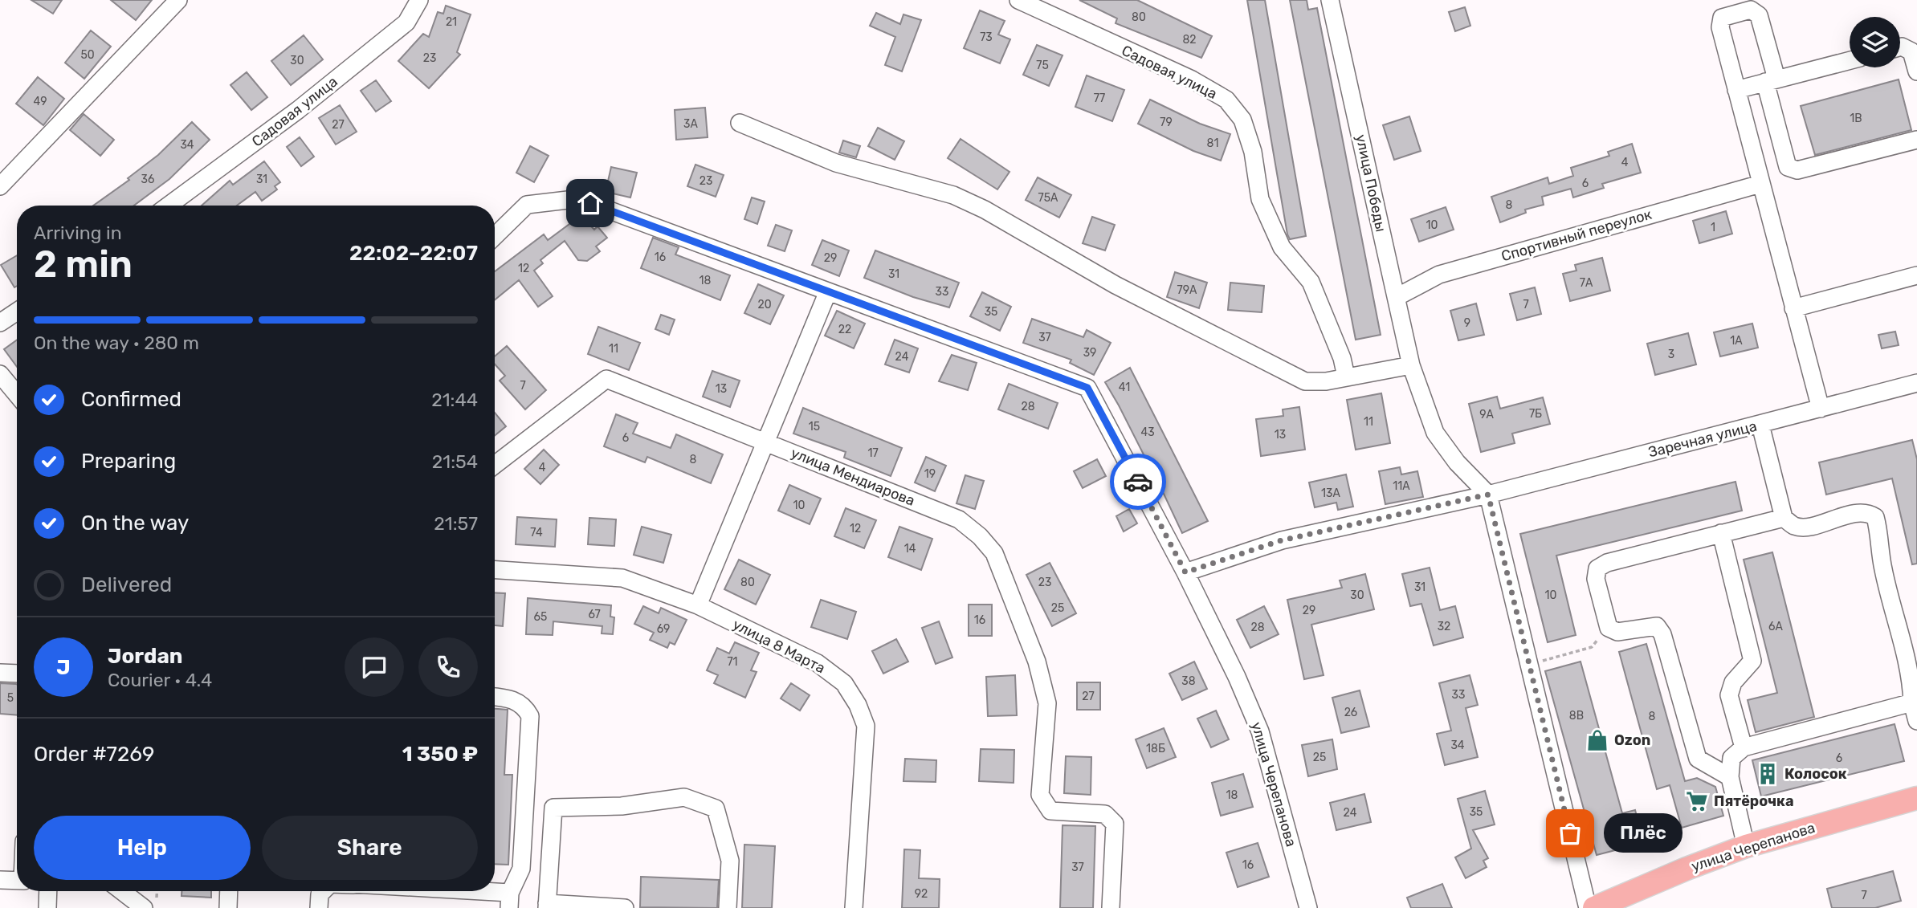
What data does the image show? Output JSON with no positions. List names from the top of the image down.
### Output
{
  "streets": {
    "main road": ["улица Черепанова"],
    "street": [
      "Садовая улица",
      "улица Победы",
      "Спортивный переулок",
      "Заречная улица",
      "улица Мендиарова",
      "улица 8 Марта"
    ]
  },
  "crossings": [
    ["улица Победы", "Спортивный переулок"],
    ["улица Победы", "Заречная улица"],
    ["Заречная улица", "улица Черепанова"]
  ],
  "places": {
    "shop": ["Ozon"],
    "building": ["Колосок"],
    "supermarket": ["Пятёрочка"],
    "other": ["Плёс"]
  },
  "house_numbers": [
    "80",
    "21",
    "73",
    "82",
    "50",
    "23",
    "30",
    "75",
    "77",
    "49",
    "1В",
    "79",
    "3А",
    "27",
    "81",
    "34",
    "4",
    "36",
    "31",
    "23",
    "6",
    "75А",
    "8",
    "10",
    "1",
    "16",
    "29",
    "12",
    "31",
    "18",
    "7А",
    "79А",
    "33",
    "20",
    "7",
    "35",
    "9",
    "22",
    "37",
    "1А",
    "11",
    "39",
    "3",
    "24",
    "7",
    "41",
    "13",
    "28",
    "7Б",
    "9А",
    "11",
    "15",
    "43",
    "13",
    "6",
    "17",
    "8",
    "4",
    "19",
    "11А",
    "13А",
    "10",
    "12",
    "74",
    "14",
    "80",
    "23",
    "31",
    "30",
    "10",
    "25",
    "29",
    "67",
    "65",
    "16",
    "32",
    "6А",
    "28",
    "69",
    "71",
    "38",
    "33",
    "27",
    "5",
    "26",
    "8В",
    "8",
    "34",
    "18Б",
    "25",
    "6",
    "18",
    "35",
    "24",
    "16",
    "37",
    "92",
    "7"
  ],
  "page": {
    "heading": ["2 min", "Arriving in", "22:02–22:07"],
    "panel": [
      "Jordan",
      "Courier · 4.4",
      "Order #7269",
      "1 350 ₽"
    ],
    "bar": "On the way · 280 m",
    "list": [
      ["Confirmed", "21:44"],
      ["Preparing", "21:54"],
      ["On the way", "21:57"],
      "Delivered"
    ],
    "round": "J",
    "buttons": ["Help", "Share"],
    "bubble": "Плёс"
  }
}
